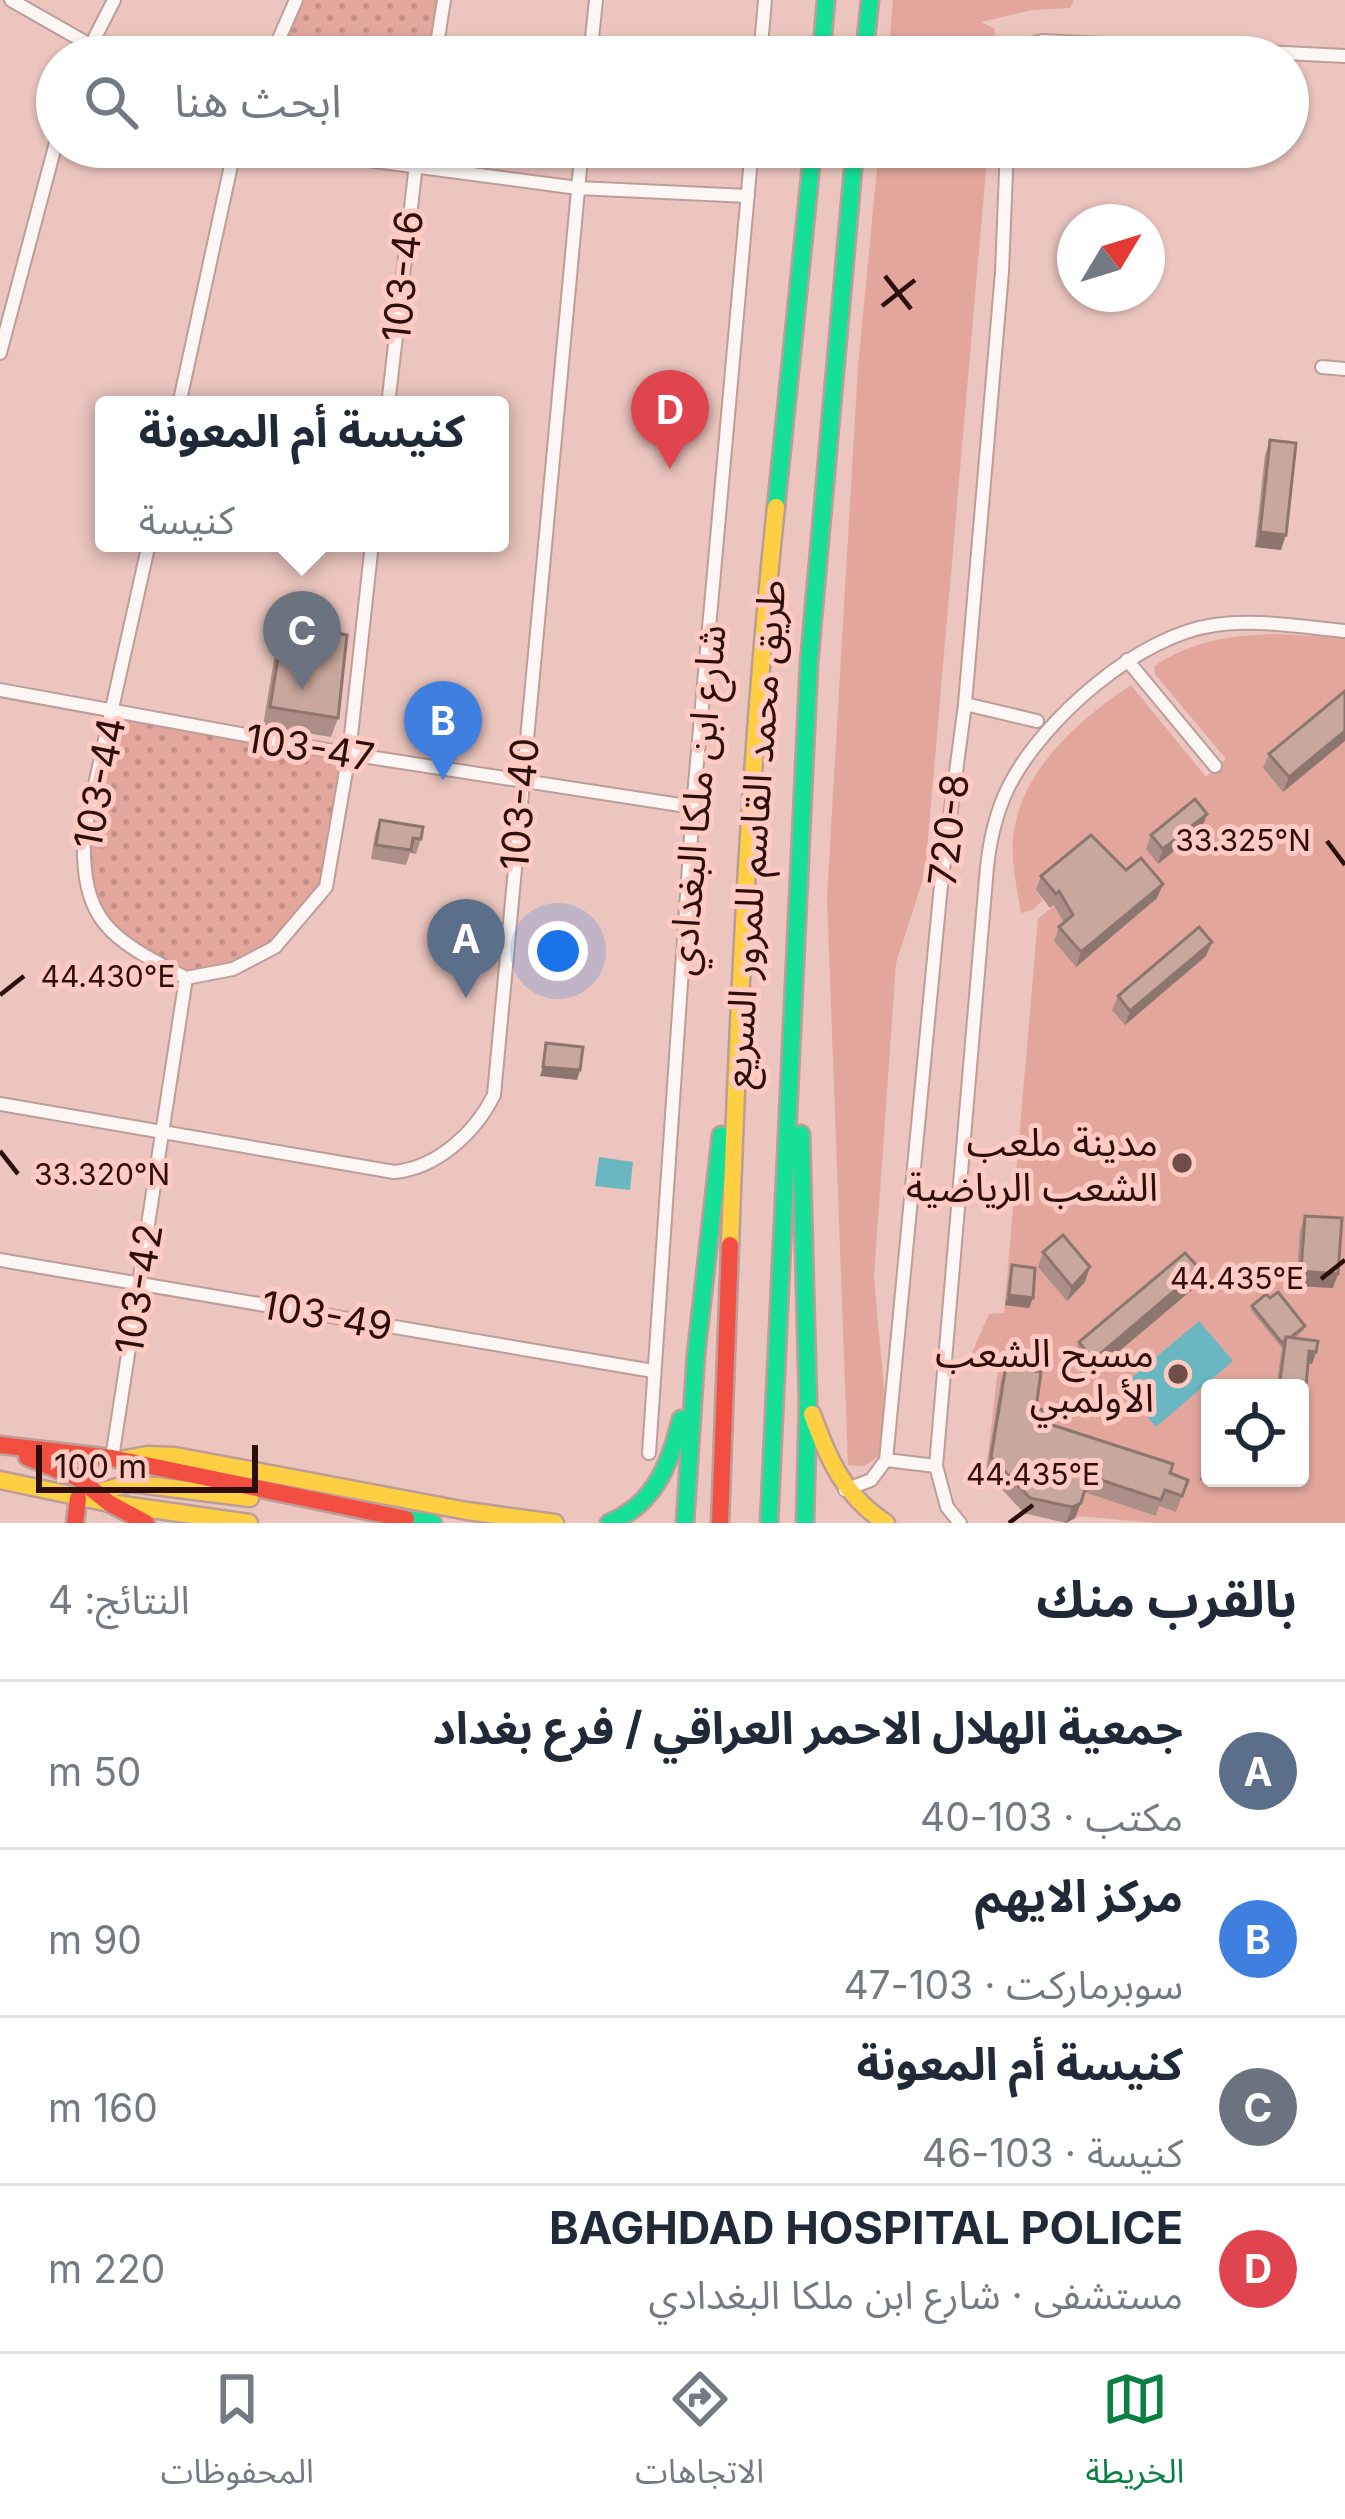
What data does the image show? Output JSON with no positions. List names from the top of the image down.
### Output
{
  "streets": {
    "main road": ["طريق محمد القاسم للمرور السريع"],
    "street": [
      "103-46",
      "103-47",
      "103-44",
      "شارع ابن ملكا البغدادي",
      "103-40",
      "720-8",
      "103-42",
      "103-49"
    ]
  },
  "crossings": [
    ["103-47", "103-44"],
    ["103-47", "شارع ابن ملكا البغدادي"],
    ["103-47", "103-40"],
    ["103-47", "103-42"],
    ["103-44", "103-42"],
    ["شارع ابن ملكا البغدادي", "103-49"],
    ["103-40", "103-42"],
    ["103-42", "103-49"]
  ],
  "places": ["مدينة ملعب الشعب الرياضية", "مسبح الشعب الأولمبي"],
  "scale_bar": "100 m",
  "north": "top right",
  "page": {
    "search": "ابحث هنا",
    "pins": [
      "D",
      "C",
      "B",
      "A"
    ],
    "popup": ["كنيسة أم المعونة", "كنيسة"],
    "scale": "100 m",
    "heading": ["بالقرب منك", "النتائج: 4"],
    "list": [
      {
        "mark": "A",
        "name": "جمعية الهلال الاحمر العراقي / فرع بغداد",
        "note": "مكتب · 103-40",
        "value": "50 m"
      },
      {
        "mark": "B",
        "name": "مركز الايهم",
        "note": "سوبرماركت · 103-47",
        "value": "90 m"
      },
      {
        "mark": "C",
        "name": "كنيسة أم المعونة",
        "note": "كنيسة · 103-46",
        "value": "160 m"
      },
      {
        "mark": "D",
        "name": "BAGHDAD HOSPITAL POLICE",
        "note": "مستشفى · شارع ابن ملكا البغدادي",
        "value": "220 m"
      }
    ],
    "nav": ["الخريطة", "الاتجاهات", "المحفوظات"]
  },
  "coordinates": [
    "33.325°N",
    "44.430°E",
    "33.320°N",
    "44.435°E"
  ]
}
